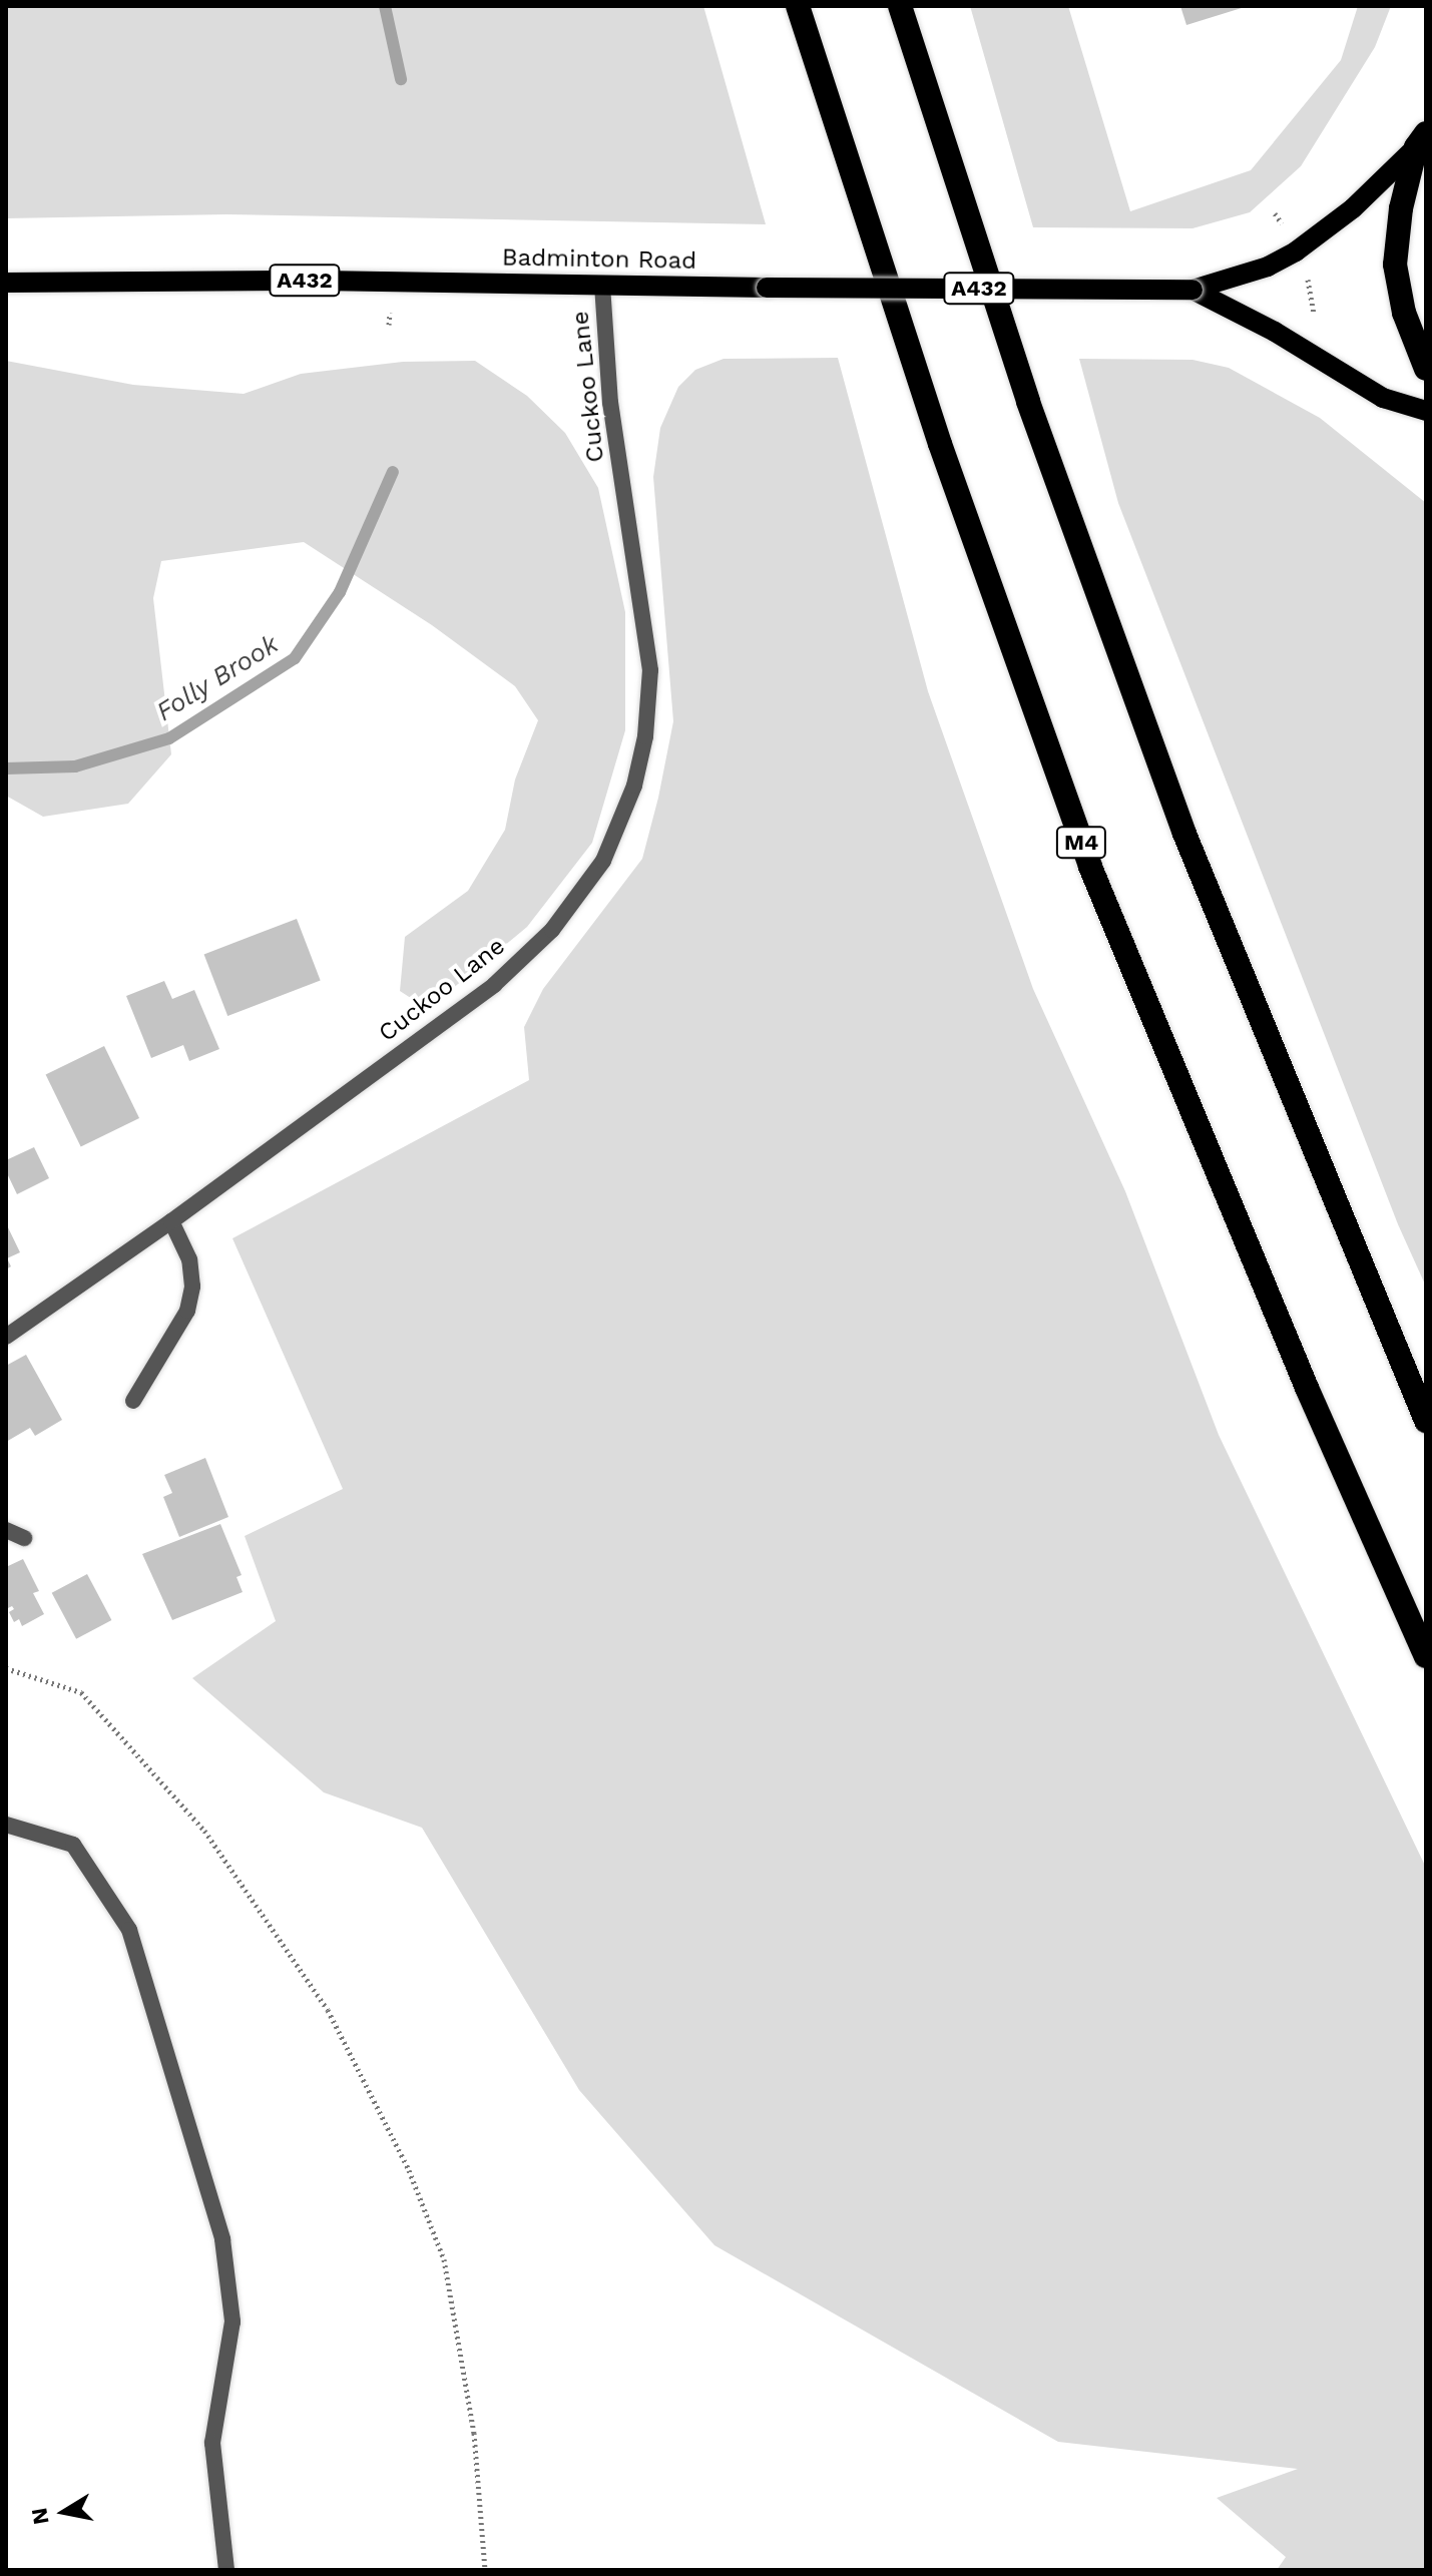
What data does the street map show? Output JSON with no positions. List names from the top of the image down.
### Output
{
  "streets": {
    "highway": ["M4"],
    "main road": ["Badminton Road", "A432"],
    "street": ["Cuckoo Lane"]
  },
  "crossings": [
    ["Badminton Road", "Cuckoo Lane"]
  ],
  "water": ["Folly Brook"],
  "north": "left"
}
